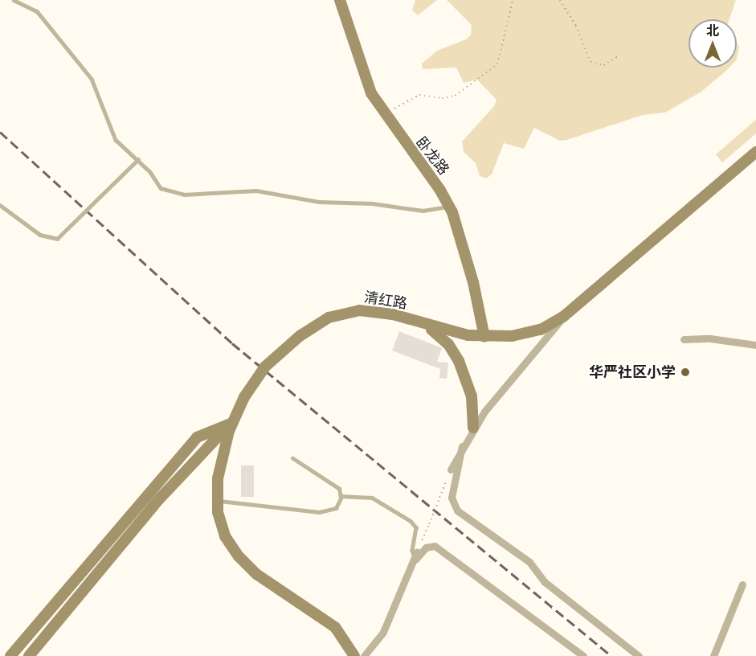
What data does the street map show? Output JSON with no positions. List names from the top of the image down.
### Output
{
  "streets": {
    "main road": ["卧龙路", "清红路"]
  },
  "crossings": [
    ["卧龙路", "清红路"]
  ],
  "places": ["华严社区小学"],
  "north": "top"
}
